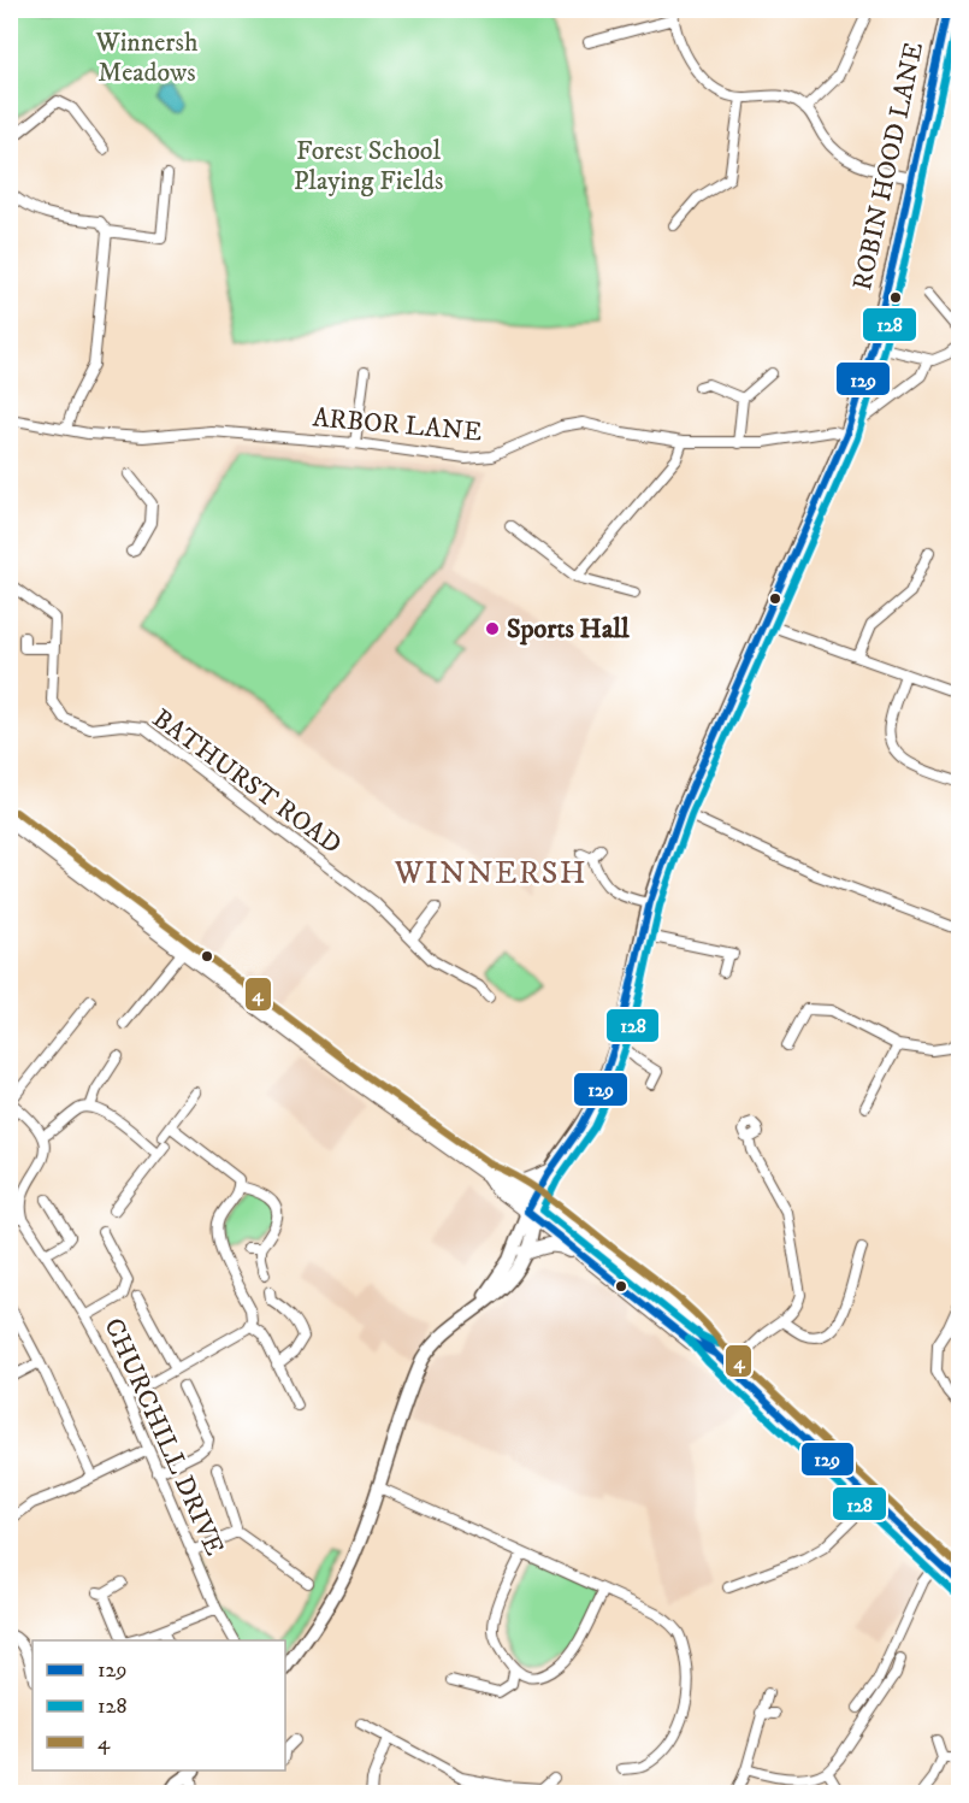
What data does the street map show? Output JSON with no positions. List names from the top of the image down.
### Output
{
  "streets": {
    "main road": ["ROBIN HOOD LANE"],
    "street": ["ARBOR LANE", "BATHURST ROAD", "CHURCHILL DRIVE"]
  },
  "crossings": [
    ["ROBIN HOOD LANE", "ARBOR LANE"]
  ],
  "districts": ["WINNERSH"],
  "parks": ["Winnersh Meadows", "Forest School Playing Fields"],
  "places": ["Sports Hall"],
  "lines": ["transit line 129", "transit line 128", "transit line 4"],
  "legend": ["129", "128", "4"]
}
